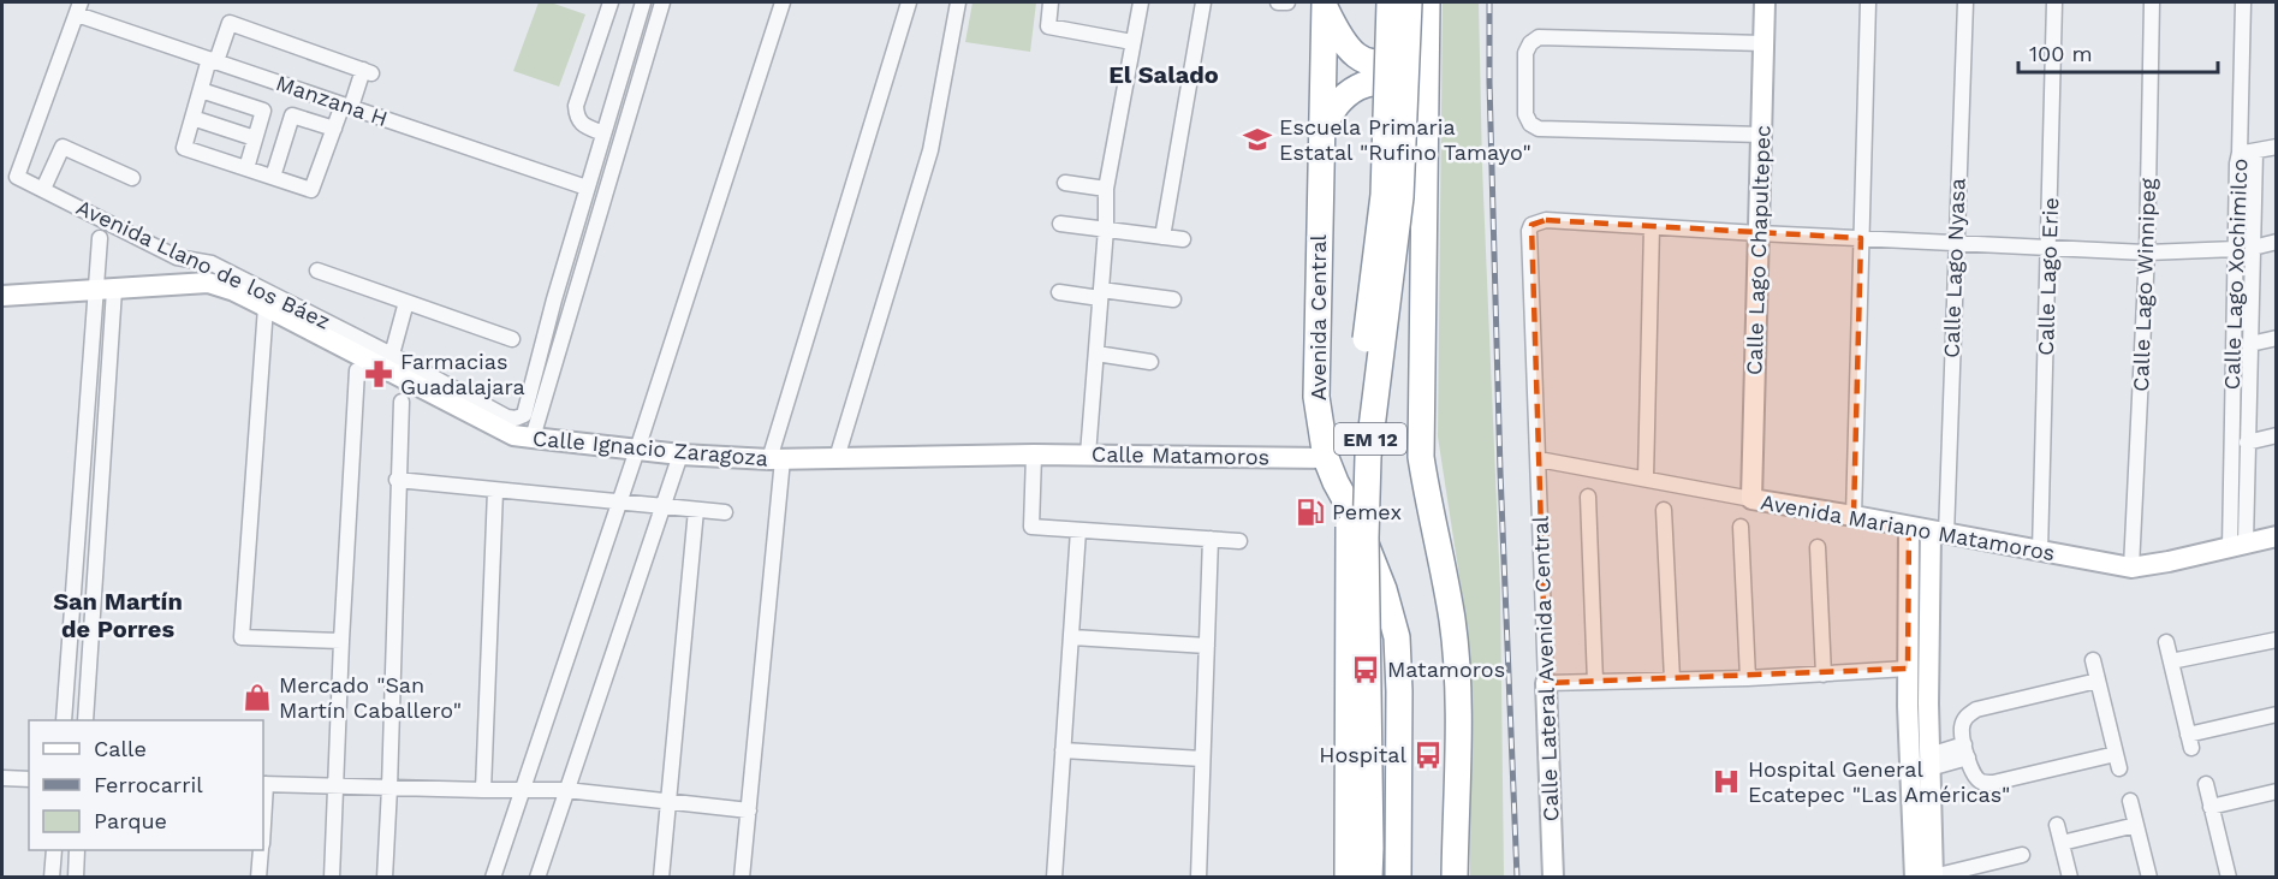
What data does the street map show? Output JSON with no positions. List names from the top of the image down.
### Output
{
  "streets": {
    "highway": ["Avenida Central", "EM 12"],
    "street": [
      "Manzana H",
      "Calle Lago Chapultepec",
      "Avenida Llano de los Báez",
      "Calle Lago Nyasa",
      "Calle Lago Xochimilco",
      "Calle Lago Erie",
      "Calle Lago Winnipeg",
      "Calle Ignacio Zaragoza",
      "Calle Matamoros",
      "Avenida Mariano Matamoros",
      "Calle Lateral Avenida Central"
    ]
  },
  "crossings": [
    ["Manzana H", "Avenida Llano de los Báez"],
    ["Calle Lago Chapultepec", "Avenida Mariano Matamoros"],
    ["Calle Lago Nyasa", "Avenida Mariano Matamoros"],
    ["Calle Lago Xochimilco", "Avenida Mariano Matamoros"],
    ["Calle Lago Erie", "Avenida Mariano Matamoros"],
    ["Calle Lago Winnipeg", "Avenida Mariano Matamoros"],
    ["Avenida Central", "Calle Matamoros"],
    ["Calle Ignacio Zaragoza", "Calle Matamoros"],
    ["Avenida Mariano Matamoros", "Calle Lateral Avenida Central"]
  ],
  "districts": ["El Salado", "San Martín de Porres"],
  "places": {
    "school or university": ["Escuela Primaria Estatal \"Rufino Tamayo\""],
    "pharmacy": ["Farmacias Guadalajara"],
    "fuel station": ["Pemex"],
    "bus stop": ["Matamoros", "Hospital"],
    "shop": ["Mercado \"San Martín Caballero\""],
    "hospital": ["Hospital General Ecatepec \"Las Américas\""]
  },
  "legend": ["Calle", "Ferrocarril", "Parque"],
  "scale_bar": "100 m"
}
